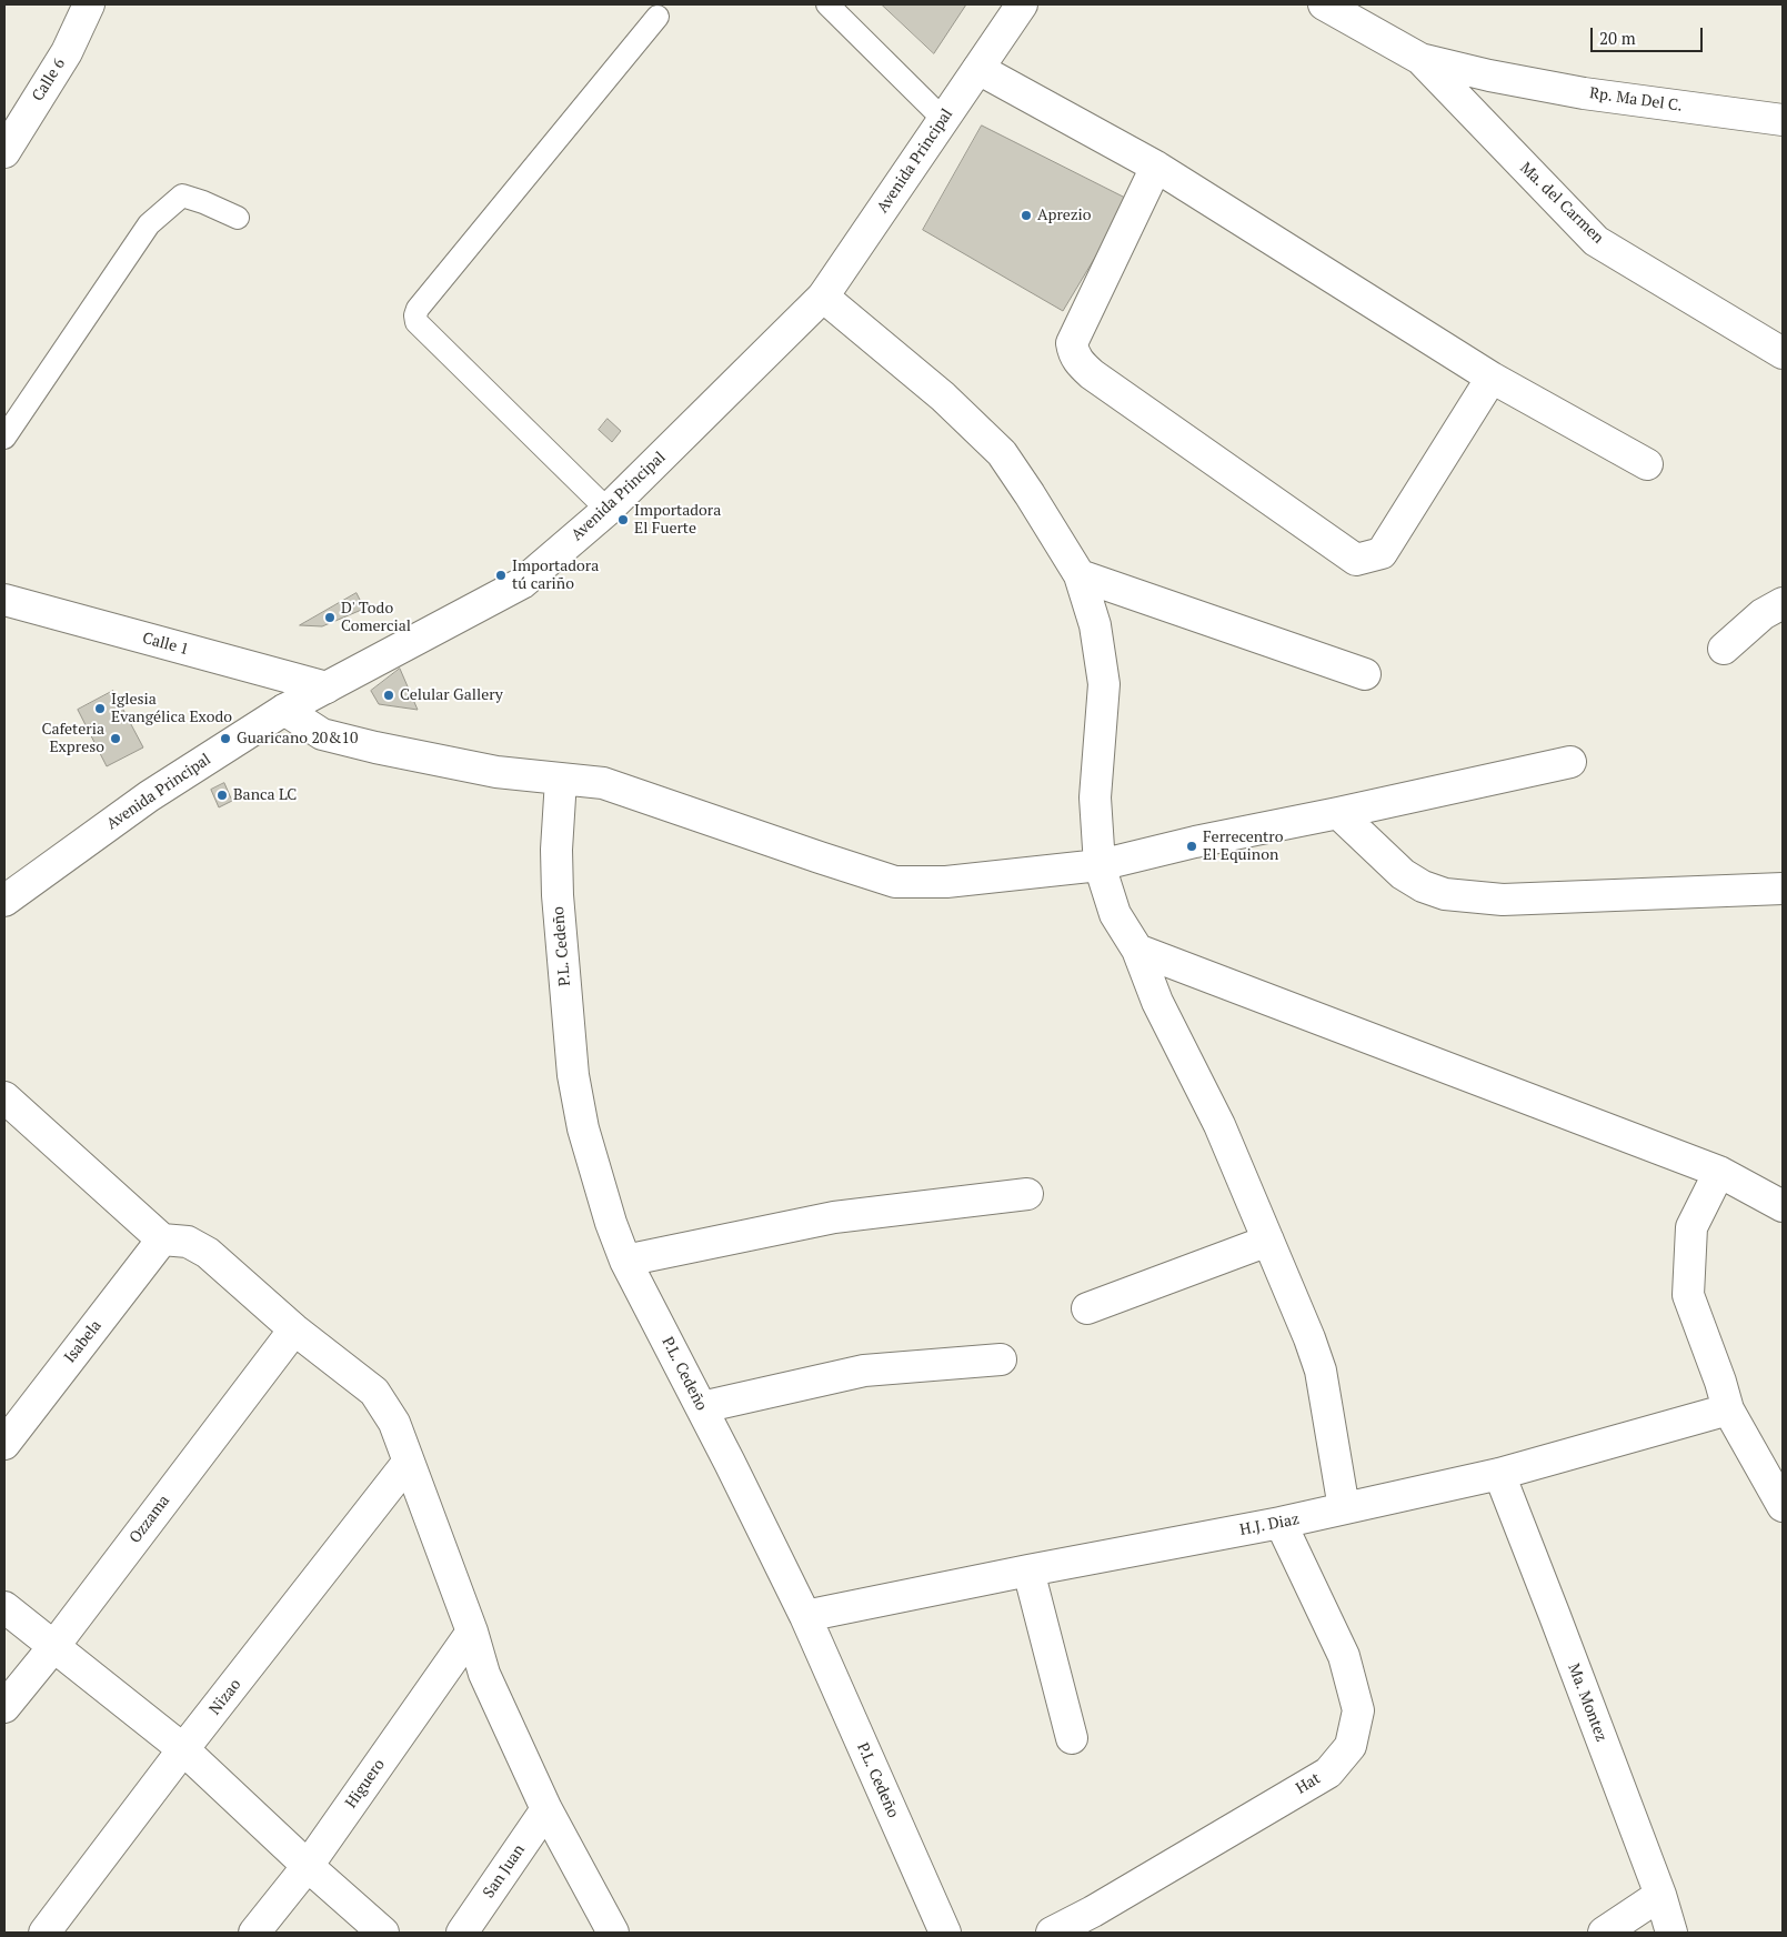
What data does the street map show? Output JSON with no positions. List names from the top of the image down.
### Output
{
  "streets": {
    "street": [
      "Calle 6",
      "Rp. Ma Del C.",
      "Avenida Principal",
      "Ma. del Carmen",
      "Calle 1",
      "P.L. Cedeño",
      "Isabela",
      "Ozzama",
      "H.J. Diaz",
      "Nizao",
      "Ma. Montez",
      "Higuero",
      "Hat",
      "San Juan"
    ]
  },
  "crossings": [
    ["Rp. Ma Del C.", "Ma. del Carmen"],
    ["Avenida Principal", "Calle 1"],
    ["P.L. Cedeño", "H.J. Diaz"],
    ["H.J. Diaz", "Ma. Montez"],
    ["H.J. Diaz", "Hat"]
  ],
  "places": [
    "Aprezio",
    "Importadora El Fuerte",
    "Importadora tú cariño",
    "D' Todo Comercial",
    "Celular Gallery",
    "Iglesia Evangélica Exodo",
    "Cafeteria Expreso",
    "Guaricano 20&10",
    "Banca LC",
    "Ferrecentro El Equinon"
  ],
  "scale_bar": "20 m"
}
